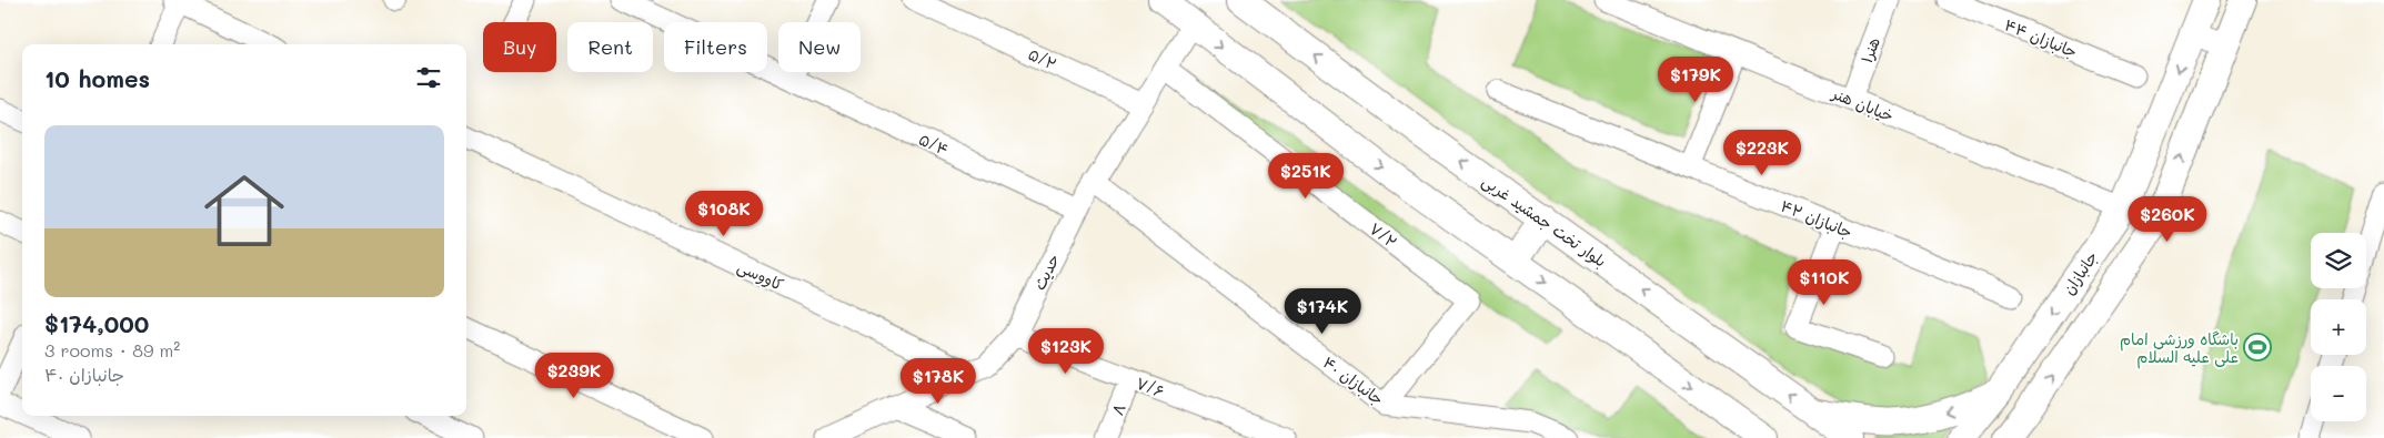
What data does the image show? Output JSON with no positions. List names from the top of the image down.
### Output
{
  "streets": {
    "main road": ["بلوار تخت جمشید غربی", "جانبازان"],
    "street": [
      "۴۴ جانبازان",
      "هنر۱",
      "۵/۲",
      "خیابان هنر",
      "۵/۴",
      "۴۲ جانبازان",
      "۷/۲",
      "حدیث",
      "کاووسی",
      "۴۰ جانبازان",
      "۷/۶",
      "۸"
    ]
  },
  "crossings": [
    ["هنر۱", "خیابان هنر"],
    ["۵/۲", "حدیث"],
    ["خیابان هنر", "جانبازان"],
    ["۵/۴", "حدیث"],
    ["۷/۲", "حدیث"],
    ["۷/۲", "۴۰ جانبازان"],
    ["حدیث", "کاووسی"],
    ["حدیث", "۴۰ جانبازان"],
    ["حدیث", "۷/۶"],
    ["۷/۶", "۸"]
  ],
  "places": {
    "sports": ["باشگاه ورزشی امام علی علیه السلام"]
  },
  "page": {
    "chip": [
      "Buy",
      "Rent",
      "Filters",
      "New"
    ],
    "heading": "10 homes",
    "price": [
      "$179K",
      "$223K",
      "$251K",
      "$108K",
      "$260K",
      "$110K",
      "$174K",
      "$123K",
      "$239K",
      "$178K"
    ],
    "list": [
      {
        "name": "$174,000",
        "note": "3 rooms · 89 m² · ۴۰ جانبازان"
      }
    ],
    "map_buttons": ["+", "−"]
  }
}
